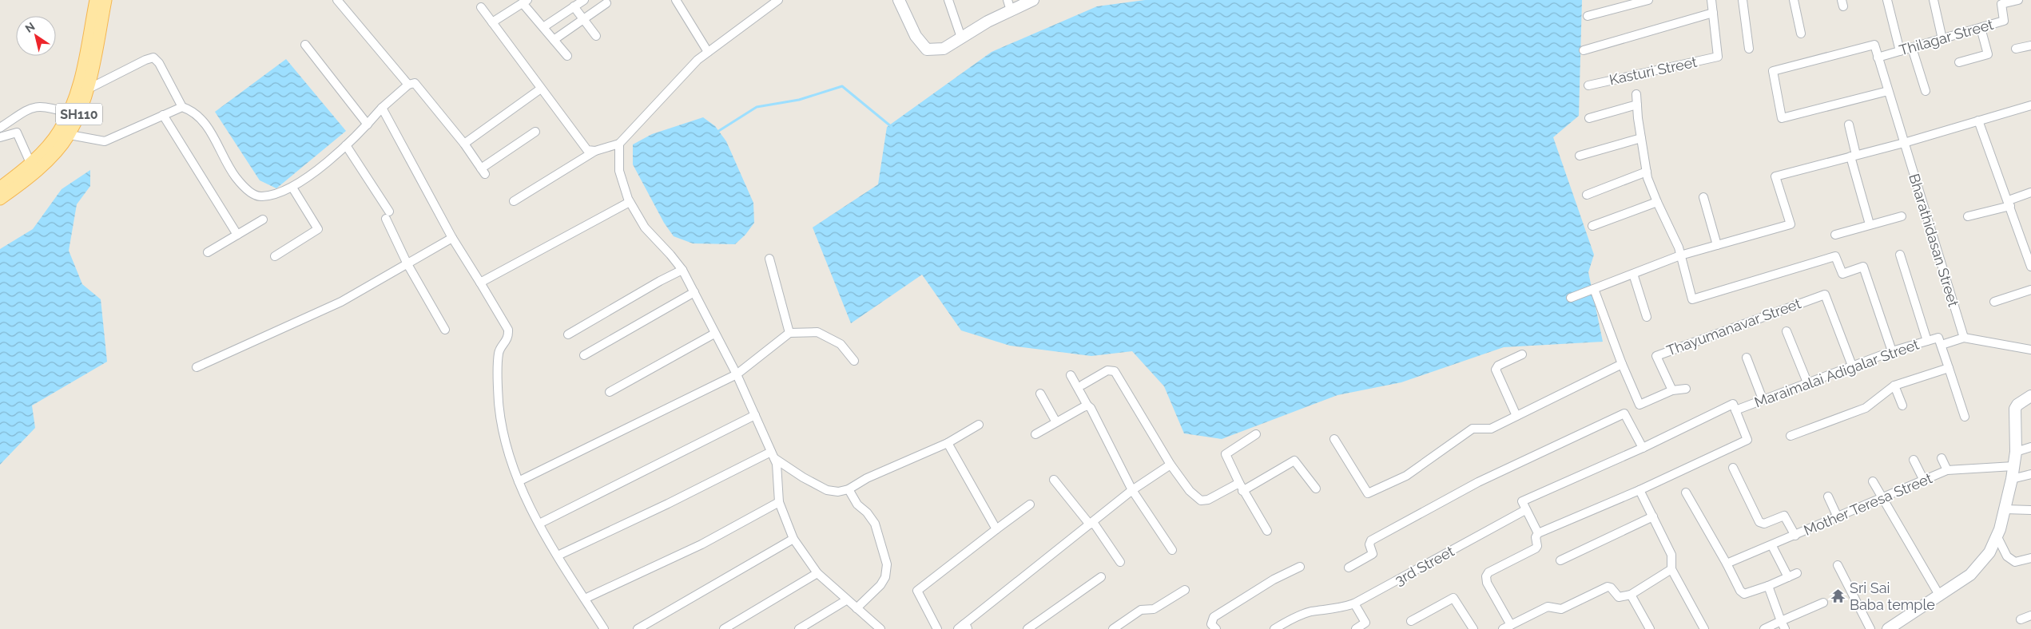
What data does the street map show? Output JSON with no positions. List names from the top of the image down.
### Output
{
  "streets": {
    "main road": ["SH110"],
    "street": [
      "Thilagar Street",
      "Kasturi Street",
      "Bharathidasan Street",
      "Thayumanavar Street",
      "Maraimalai Adigalar Street",
      "Mother Teresa Street",
      "3rd Street"
    ]
  },
  "crossings": [
    ["Thilagar Street", "Bharathidasan Street"],
    ["Bharathidasan Street", "Maraimalai Adigalar Street"],
    ["Thayumanavar Street", "Maraimalai Adigalar Street"]
  ],
  "places": {
    "temple": ["Sri Sai Baba temple"]
  },
  "north": "top left"
}
